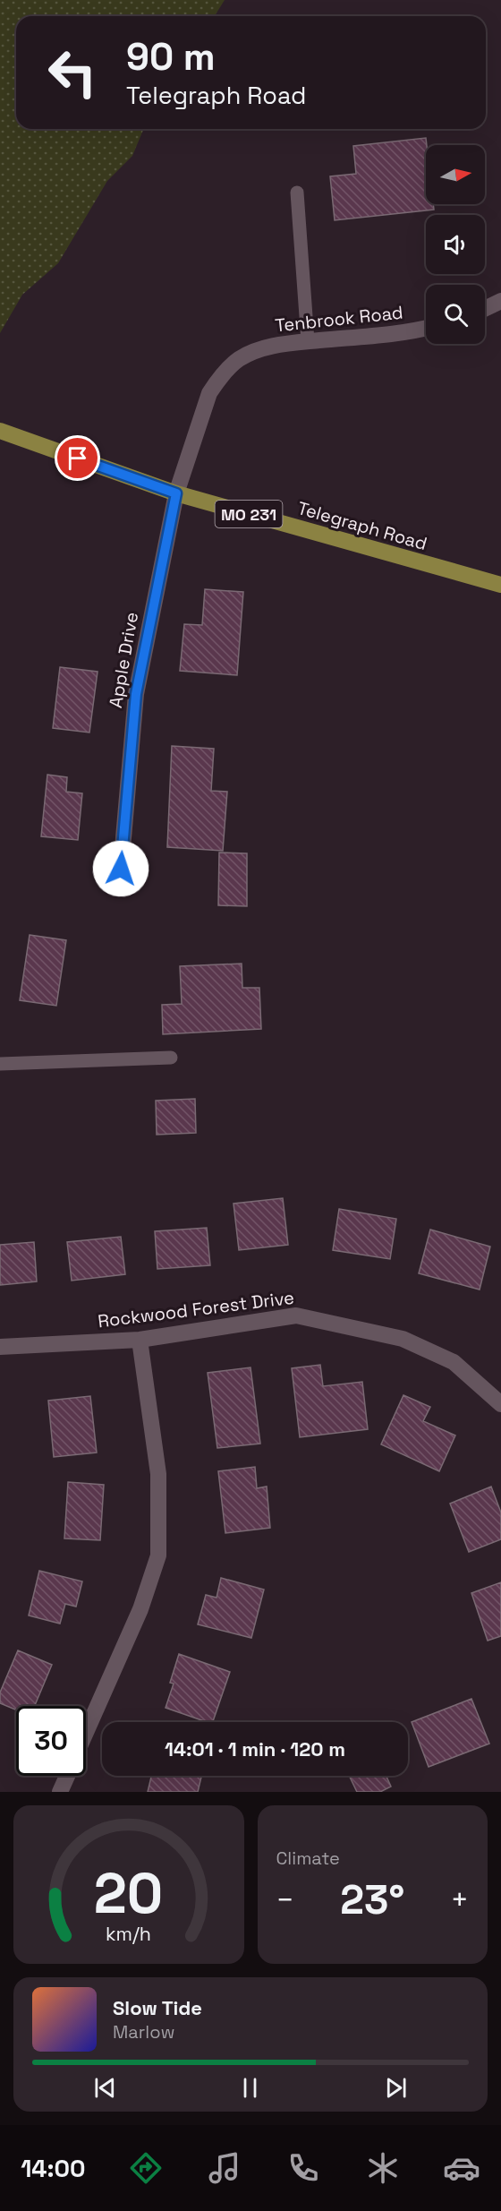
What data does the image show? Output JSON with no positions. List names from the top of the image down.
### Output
{
  "streets": {
    "main road": ["MO 231", "Telegraph Road"],
    "street": ["Tenbrook Road", "Apple Drive", "Rockwood Forest Drive"]
  },
  "crossings": [
    ["Tenbrook Road", "Telegraph Road"],
    ["Tenbrook Road", "Apple Drive"],
    ["Telegraph Road", "Apple Drive"]
  ],
  "north": "right",
  "page": {
    "turn": ["90 m", "Telegraph Road"],
    "limit": "30",
    "trip": "14:01 · 1 min · 120 m",
    "tile": "Climate",
    "heat": ["−", "23°", "+"],
    "song": ["Slow Tide", "Marlow"],
    "tabs": "14:00",
    "gauge": ["20", "km/h"]
  }
}
